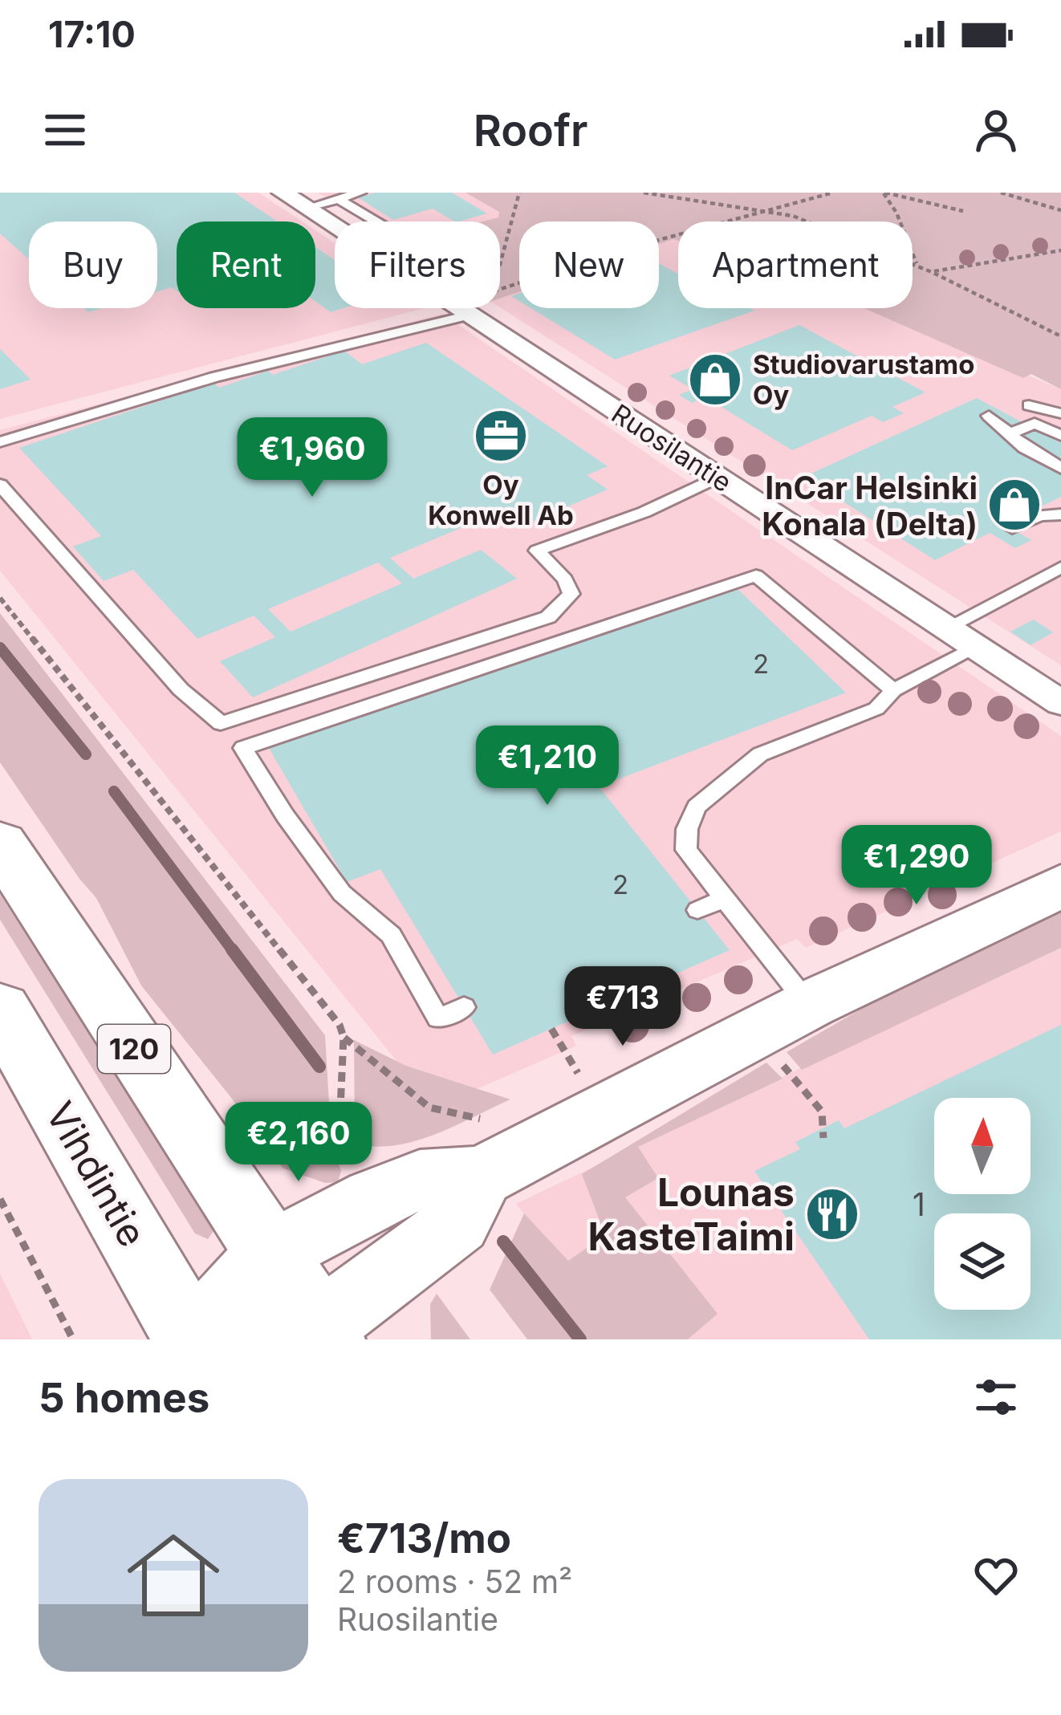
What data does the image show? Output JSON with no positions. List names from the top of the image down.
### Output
{
  "streets": {
    "main road": ["120", "Vihdintie"],
    "street": ["Ruosilantie"]
  },
  "places": {
    "shop": ["Studiovarustamo Oy", "InCar Helsinki Konala (Delta)"],
    "office": ["Oy Konwell Ab"],
    "restaurant": ["Lounas KasteTaimi"]
  },
  "house_numbers": ["2", "2", "1"],
  "north": "top",
  "page": {
    "status": "17:10",
    "header": "Roofr",
    "chip": [
      "Buy",
      "Rent",
      "Filters",
      "New",
      "Apartment"
    ],
    "price": [
      "€1,960",
      "€1,210",
      "€1,290",
      "€713",
      "€2,160"
    ],
    "heading": "5 homes",
    "list": [
      {
        "name": "€713/mo",
        "note": "2 rooms · 52 m² · Ruosilantie"
      }
    ]
  }
}
